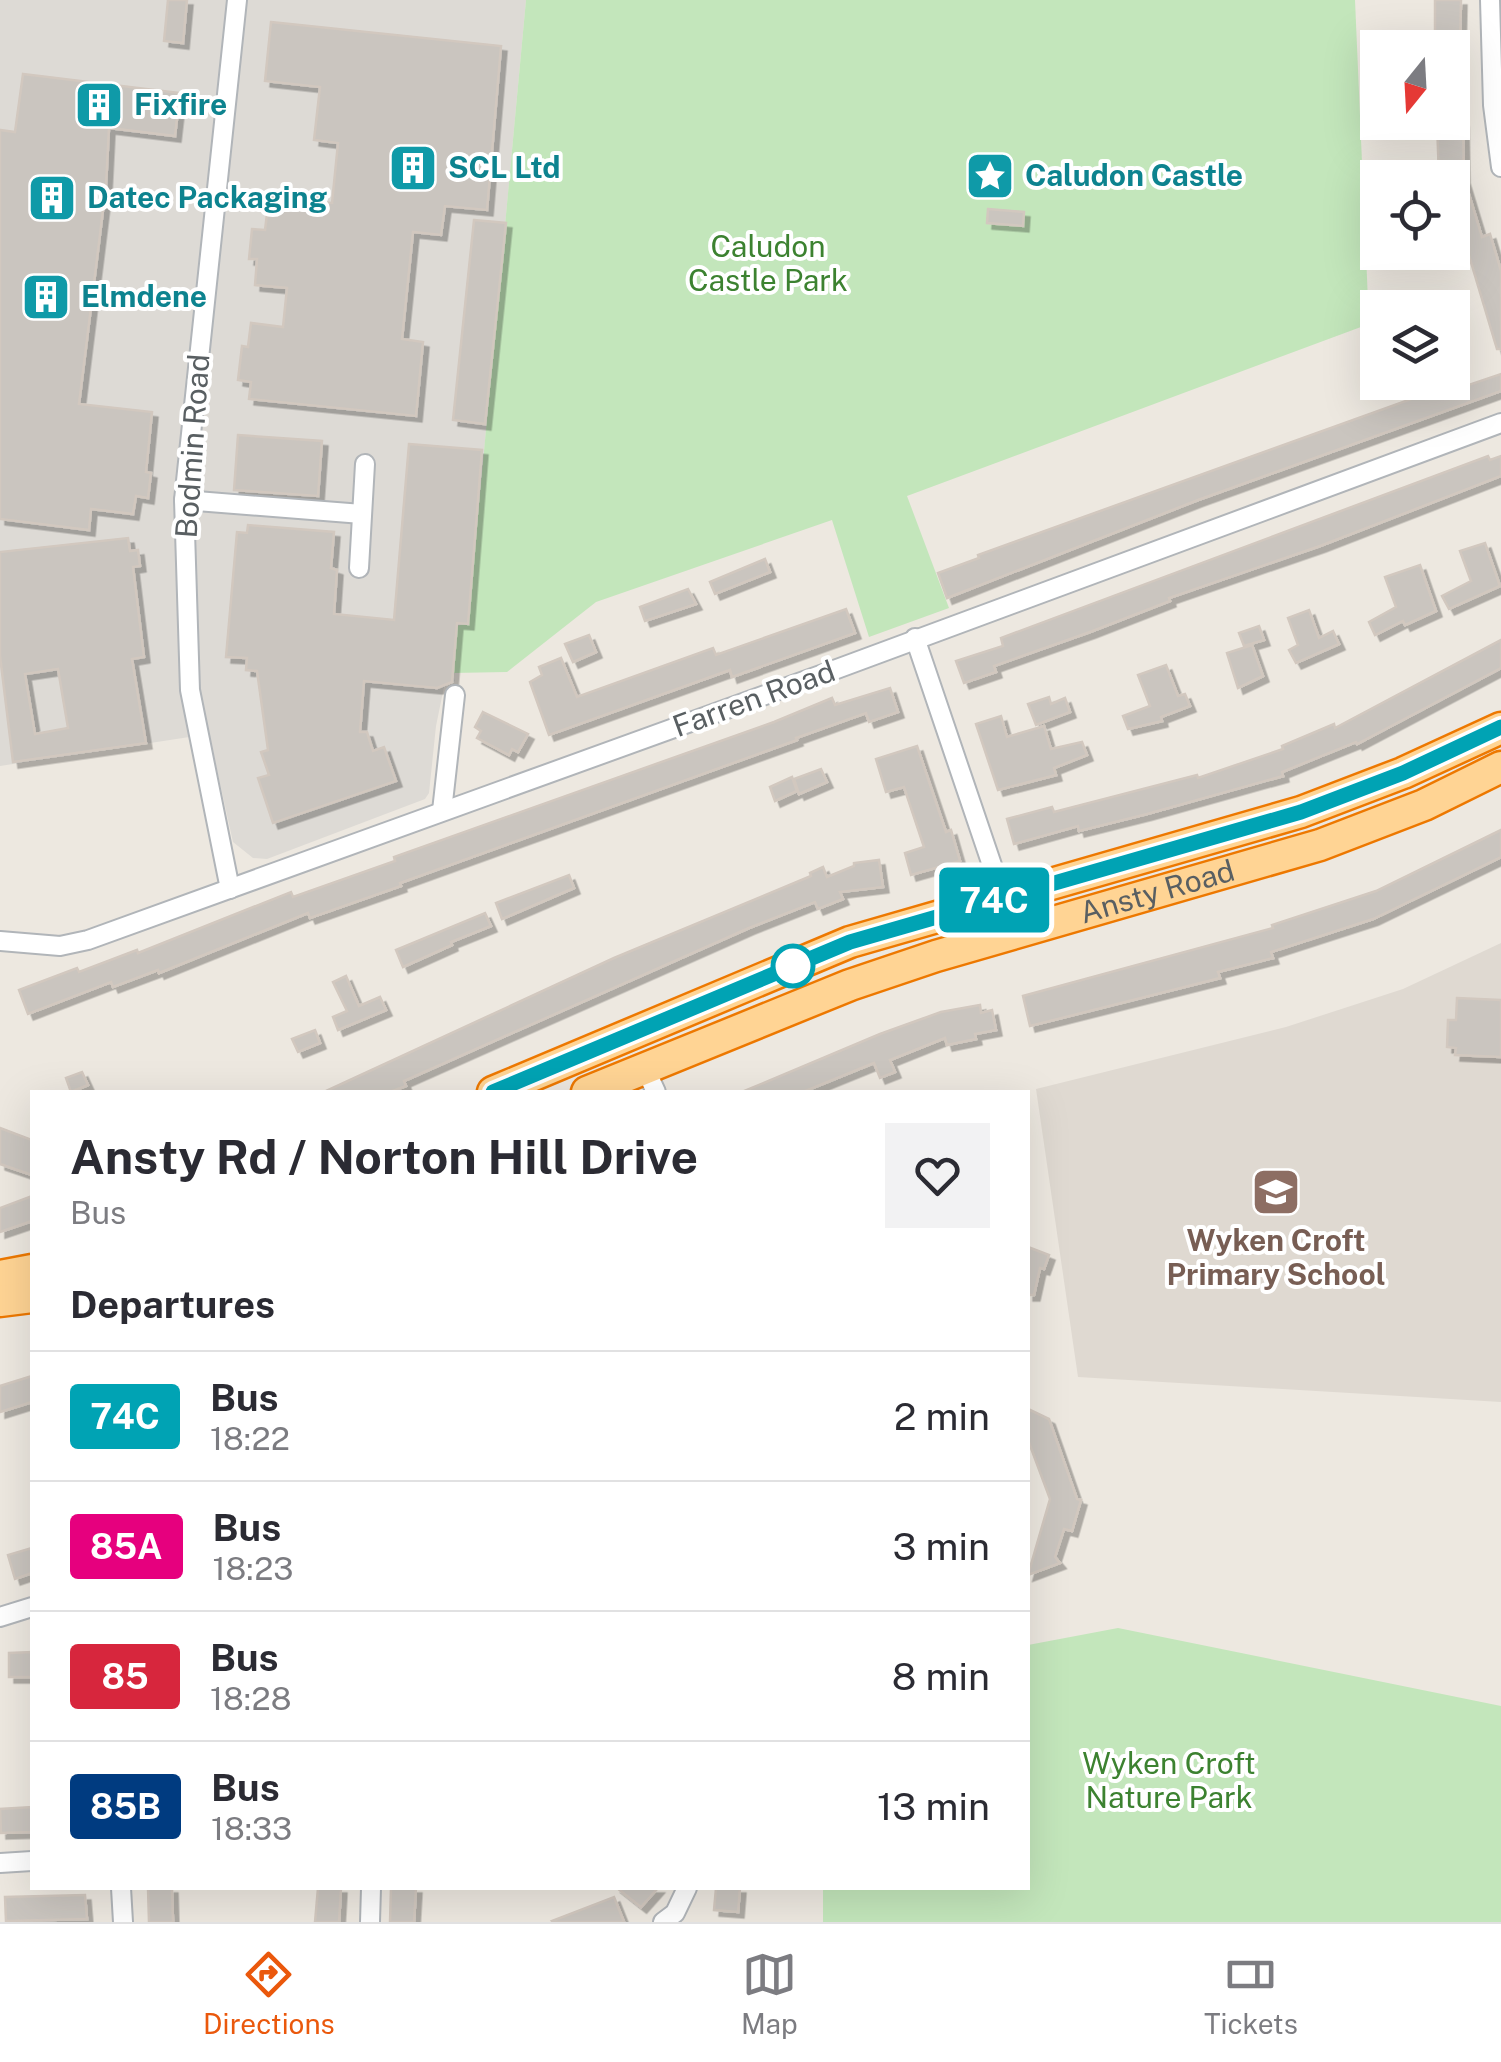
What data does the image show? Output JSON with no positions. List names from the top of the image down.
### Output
{
  "streets": {
    "highway": ["Ansty Road"],
    "street": ["Bodmin Road", "Farren Road"]
  },
  "crossings": [
    ["Bodmin Road", "Farren Road"]
  ],
  "parks": ["Caludon Castle Park", "Wyken Croft Nature Park"],
  "places": {
    "building": [
      "Fixfire",
      "SCL Ltd",
      "Datec Packaging",
      "Elmdene"
    ],
    "place": ["Caludon Castle"],
    "school or university": ["Wyken Croft Primary School"]
  },
  "lines": ["bus line 74C"],
  "north": "bottom",
  "page": {
    "on_map": "74C",
    "heading": [
      ["Ansty Rd / Norton Hill Drive", "Bus"],
      "Departures"
    ],
    "list": [
      {
        "mark": "74C",
        "name": "Bus",
        "note": "18:22",
        "value": "2 min"
      },
      {
        "mark": "85A",
        "name": "Bus",
        "note": "18:23",
        "value": "3 min"
      },
      {
        "mark": "85",
        "name": "Bus",
        "note": "18:28",
        "value": "8 min"
      },
      {
        "mark": "85B",
        "name": "Bus",
        "note": "18:33",
        "value": "13 min"
      }
    ],
    "tabs": ["Directions", "Map", "Tickets"]
  }
}
